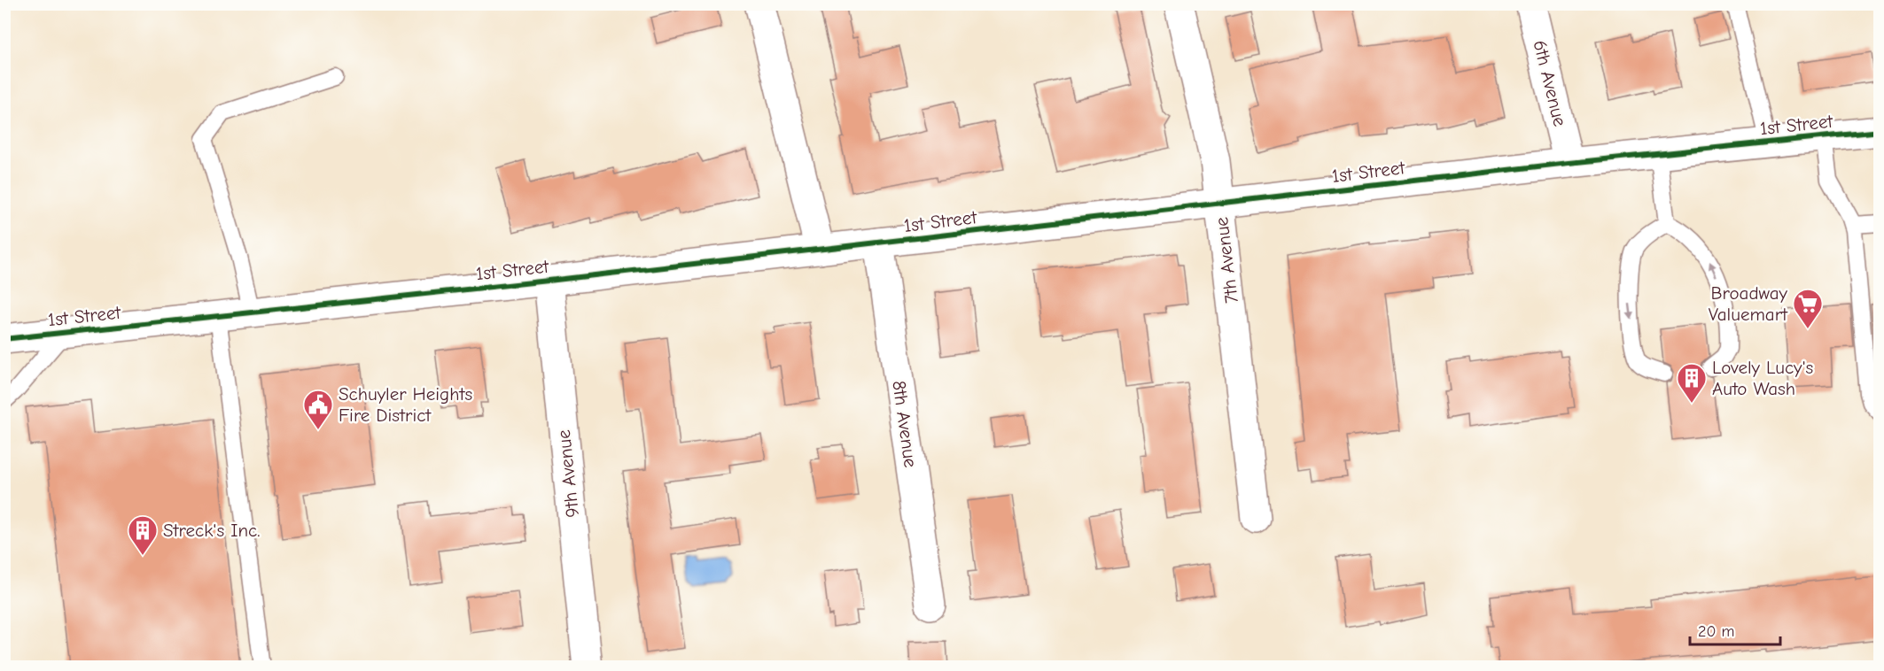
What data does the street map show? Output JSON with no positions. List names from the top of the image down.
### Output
{
  "streets": {
    "street": [
      "6th Avenue",
      "1st Street",
      "7th Avenue",
      "8th Avenue",
      "9th Avenue"
    ]
  },
  "crossings": [
    ["6th Avenue", "1st Street"],
    ["1st Street", "7th Avenue"],
    ["1st Street", "8th Avenue"],
    ["1st Street", "9th Avenue"]
  ],
  "places": {
    "supermarket": ["Broadway Valuemart"],
    "building": ["Lovely Lucy's Auto Wash", "Streck's Inc."],
    "public building": ["Schuyler Heights Fire District"]
  },
  "scale_bar": "20 m"
}
